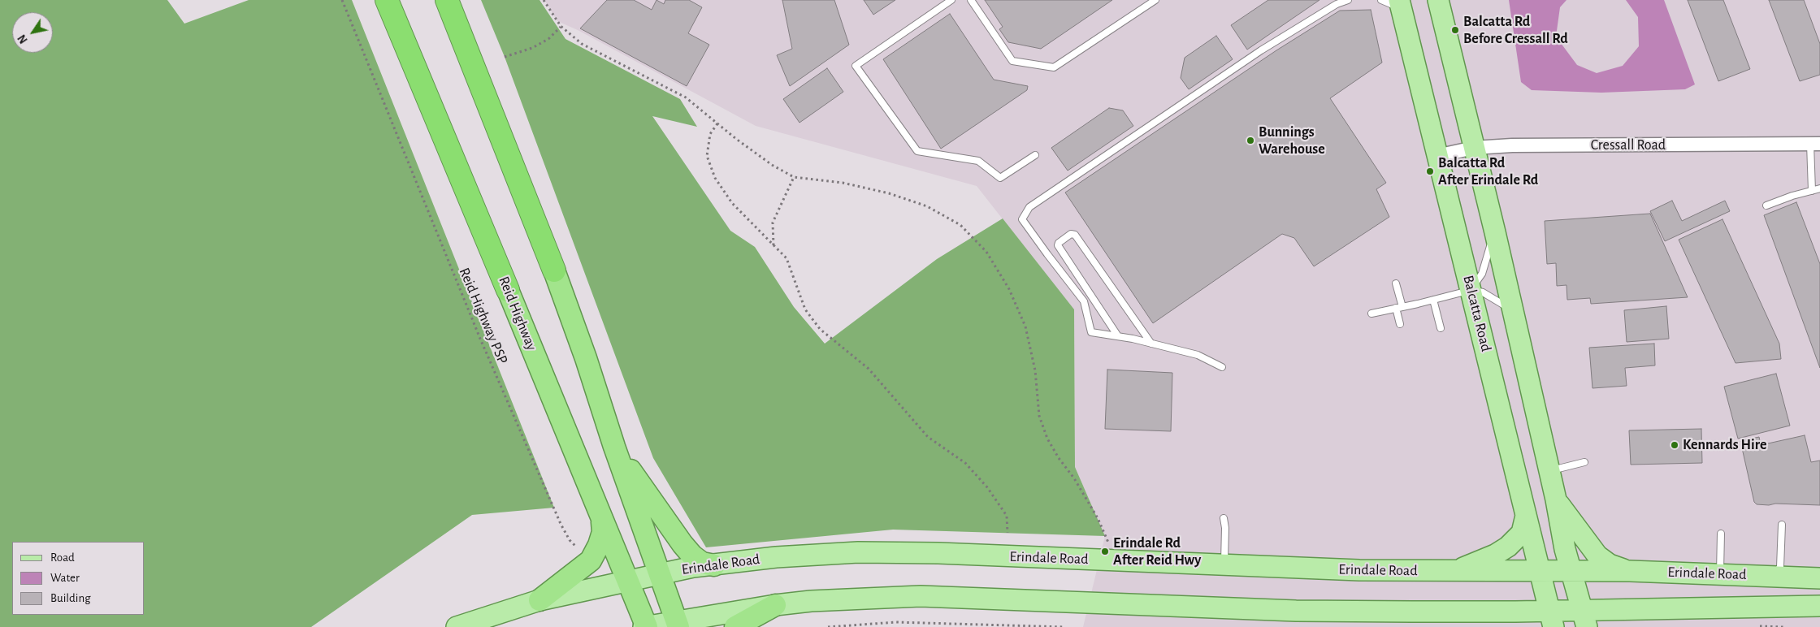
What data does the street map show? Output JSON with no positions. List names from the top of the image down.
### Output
{
  "streets": {
    "highway": ["Reid Highway"],
    "main road": ["Balcatta Road", "Erindale Road"],
    "street": ["Cressall Road"],
    "path": ["Reid Highway PSP"]
  },
  "crossings": [
    ["Cressall Road", "Balcatta Road"],
    ["Reid Highway", "Erindale Road"],
    ["Balcatta Road", "Erindale Road"]
  ],
  "places": [
    "Balcatta Rd Before Cressall Rd",
    "Bunnings Warehouse",
    "Balcatta Rd After Erindale Rd",
    "Kennards Hire",
    "Erindale Rd After Reid Hwy"
  ],
  "legend": ["Road", "Water", "Building"],
  "north": "bottom left"
}
